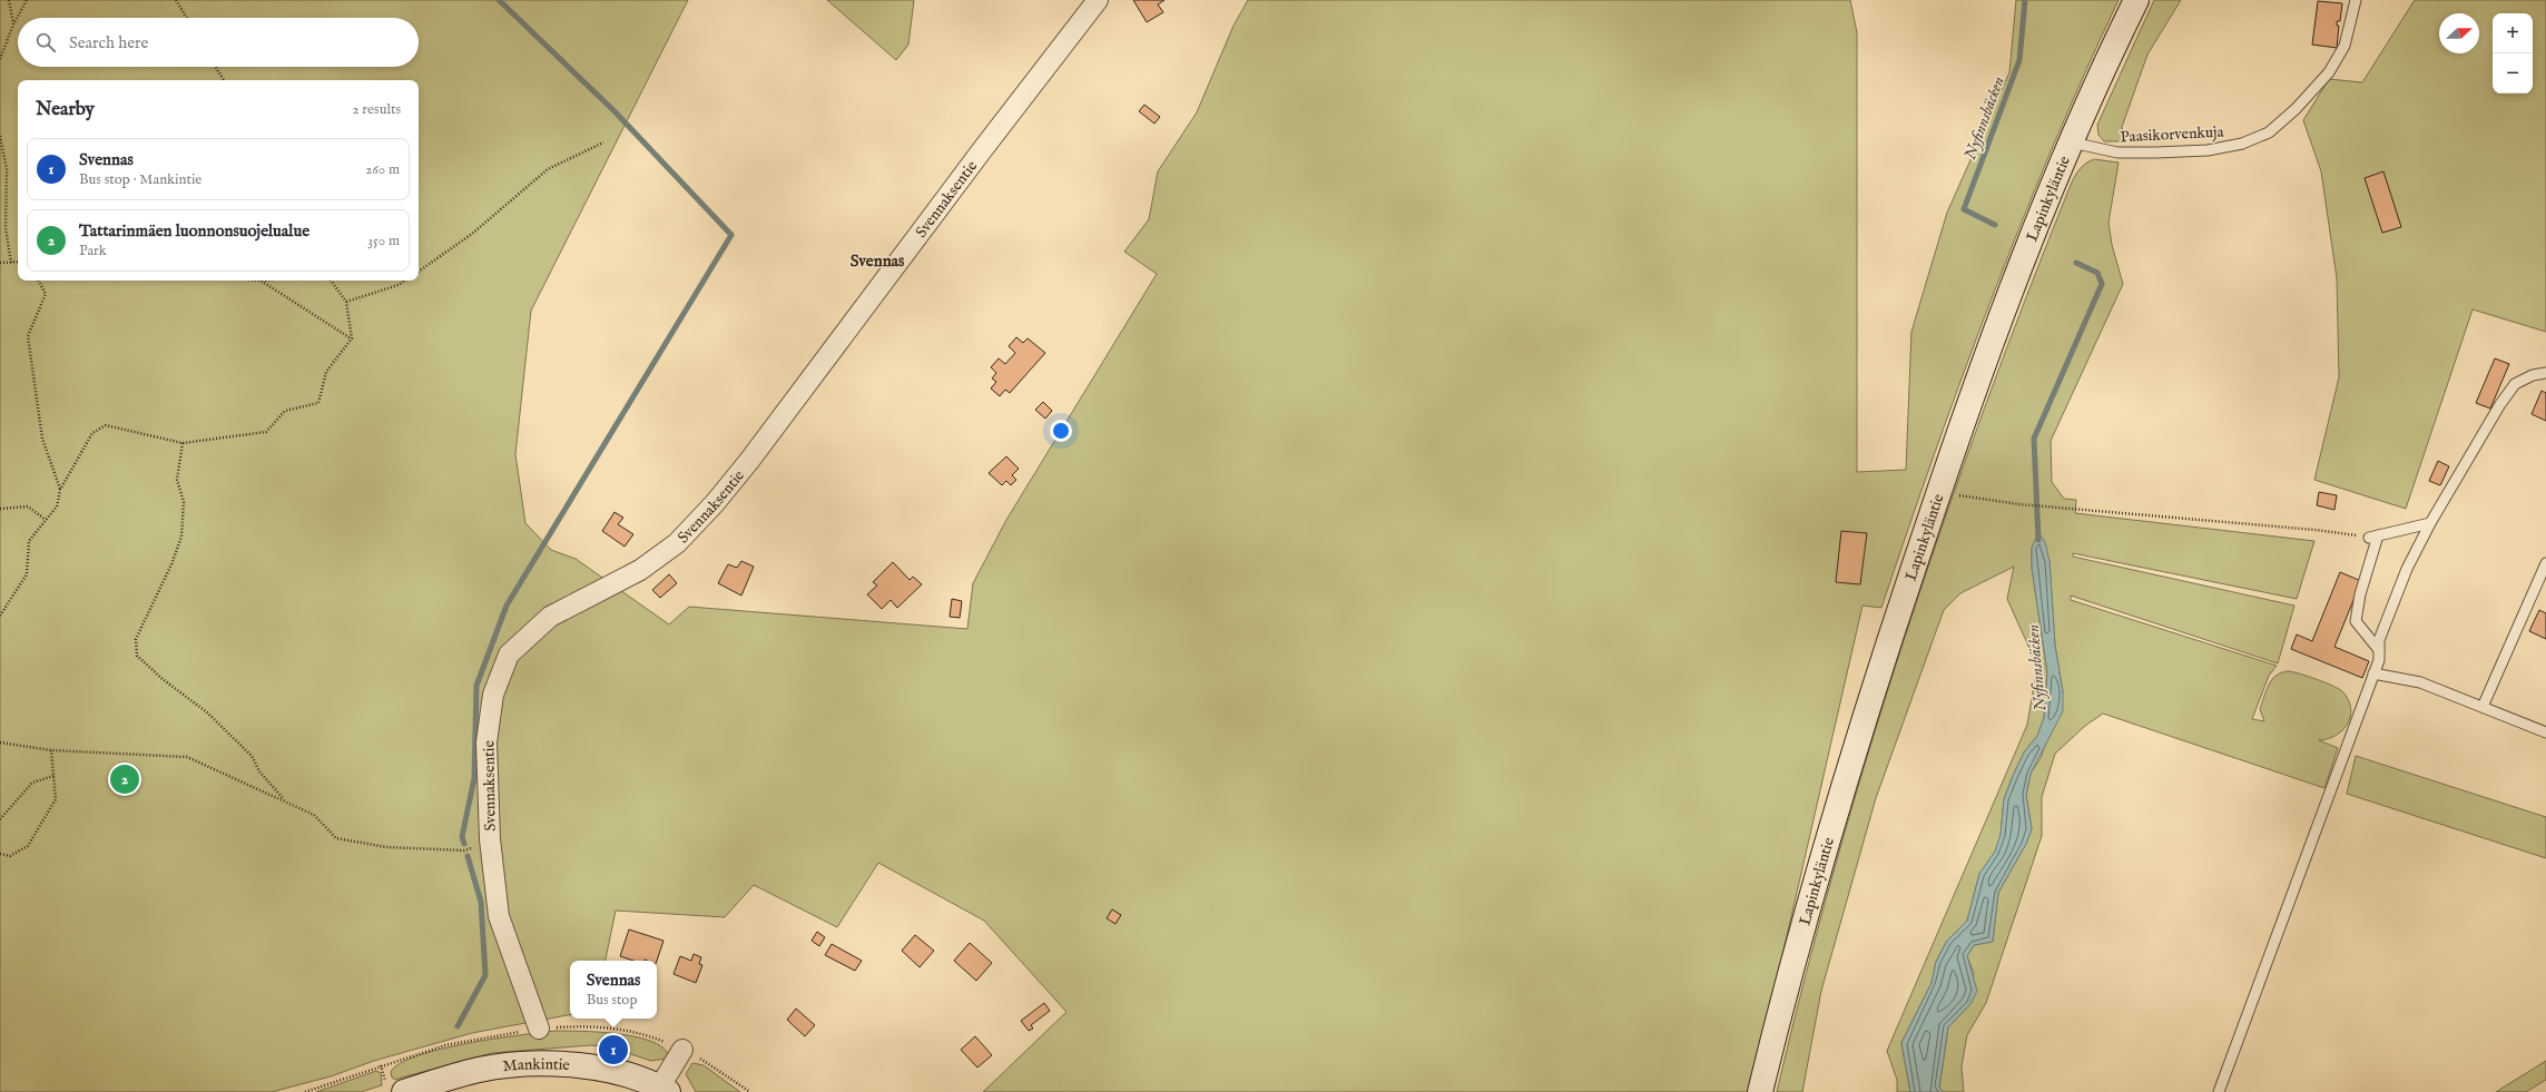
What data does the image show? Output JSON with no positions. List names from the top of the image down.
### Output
{
  "streets": {
    "main road": ["Lapinkyläntie", "Mankintie"],
    "street": ["Svennaksentie"],
    "lane": ["Paasikorvenkuja"]
  },
  "crossings": [
    ["Paasikorvenkuja", "Lapinkyläntie"]
  ],
  "districts": ["Svennas"],
  "water": ["Nyfinnsbäcken"],
  "north": "right",
  "page": {
    "map_buttons": ["+", "−"],
    "search": "Search here",
    "heading": ["Nearby", "2 results"],
    "list": [
      {
        "mark": "1",
        "name": "Svennas",
        "note": "Bus stop · Mankintie",
        "value": "260 m"
      },
      {
        "mark": "2",
        "name": "Tattarinmäen luonnonsuojelualue",
        "note": "Park",
        "value": "350 m"
      }
    ],
    "pins": ["2", "1"],
    "popup": ["Svennas", "Bus stop"]
  }
}
